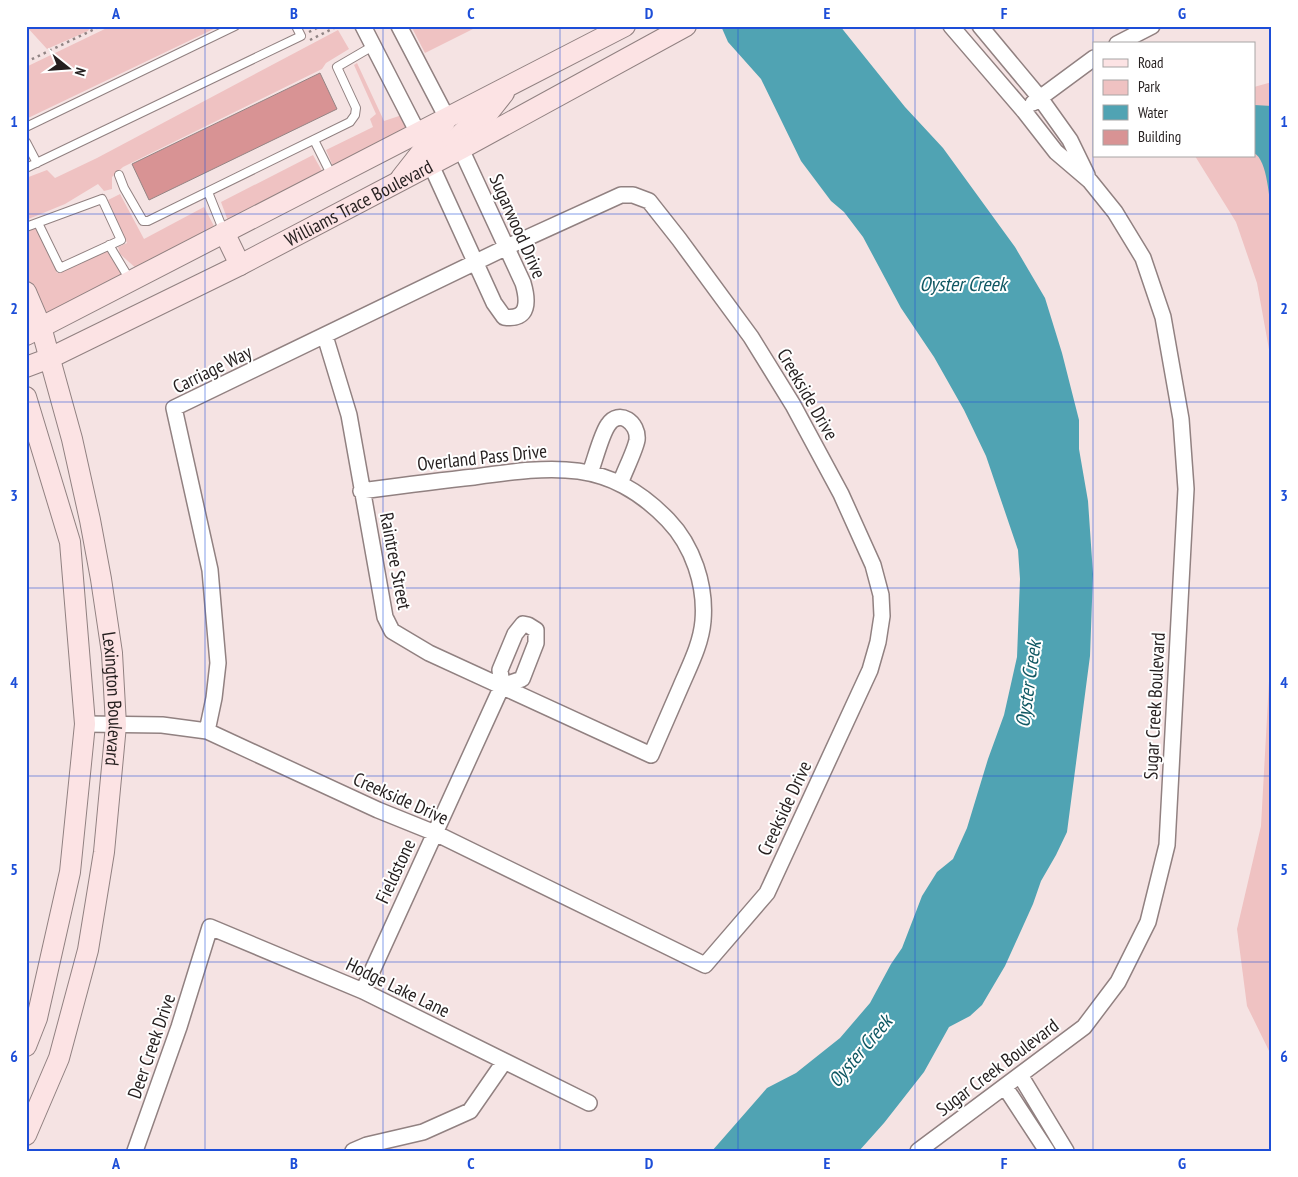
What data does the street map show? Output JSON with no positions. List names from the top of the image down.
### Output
{
  "streets": {
    "main road": ["Williams Trace Boulevard", "Lexington Boulevard"],
    "street": [
      "Sugarwood Drive",
      "Carriage Way",
      "Creekside Drive",
      "Overland Pass Drive",
      "Raintree Street",
      "Sugar Creek Boulevard",
      "Fieldstone",
      "Hodge Lake Lane",
      "Deer Creek Drive"
    ]
  },
  "crossings": [
    ["Williams Trace Boulevard", "Sugarwood Drive"],
    ["Williams Trace Boulevard", "Lexington Boulevard"],
    ["Sugarwood Drive", "Carriage Way"],
    ["Sugarwood Drive", "Creekside Drive"],
    ["Carriage Way", "Creekside Drive"],
    ["Carriage Way", "Raintree Street"],
    ["Creekside Drive", "Lexington Boulevard"],
    ["Creekside Drive", "Fieldstone"],
    ["Overland Pass Drive", "Raintree Street"],
    ["Raintree Street", "Fieldstone"],
    ["Fieldstone", "Hodge Lake Lane"],
    ["Hodge Lake Lane", "Deer Creek Drive"]
  ],
  "water": ["Oyster Creek"],
  "legend": [
    "Road",
    "Park",
    "Water",
    "Building"
  ],
  "north": "right",
  "grid": {
    "columns": [
      "A",
      "B",
      "C",
      "D",
      "E",
      "F",
      "G"
    ],
    "rows": [
      "1",
      "2",
      "3",
      "4",
      "5",
      "6"
    ]
  }
}
